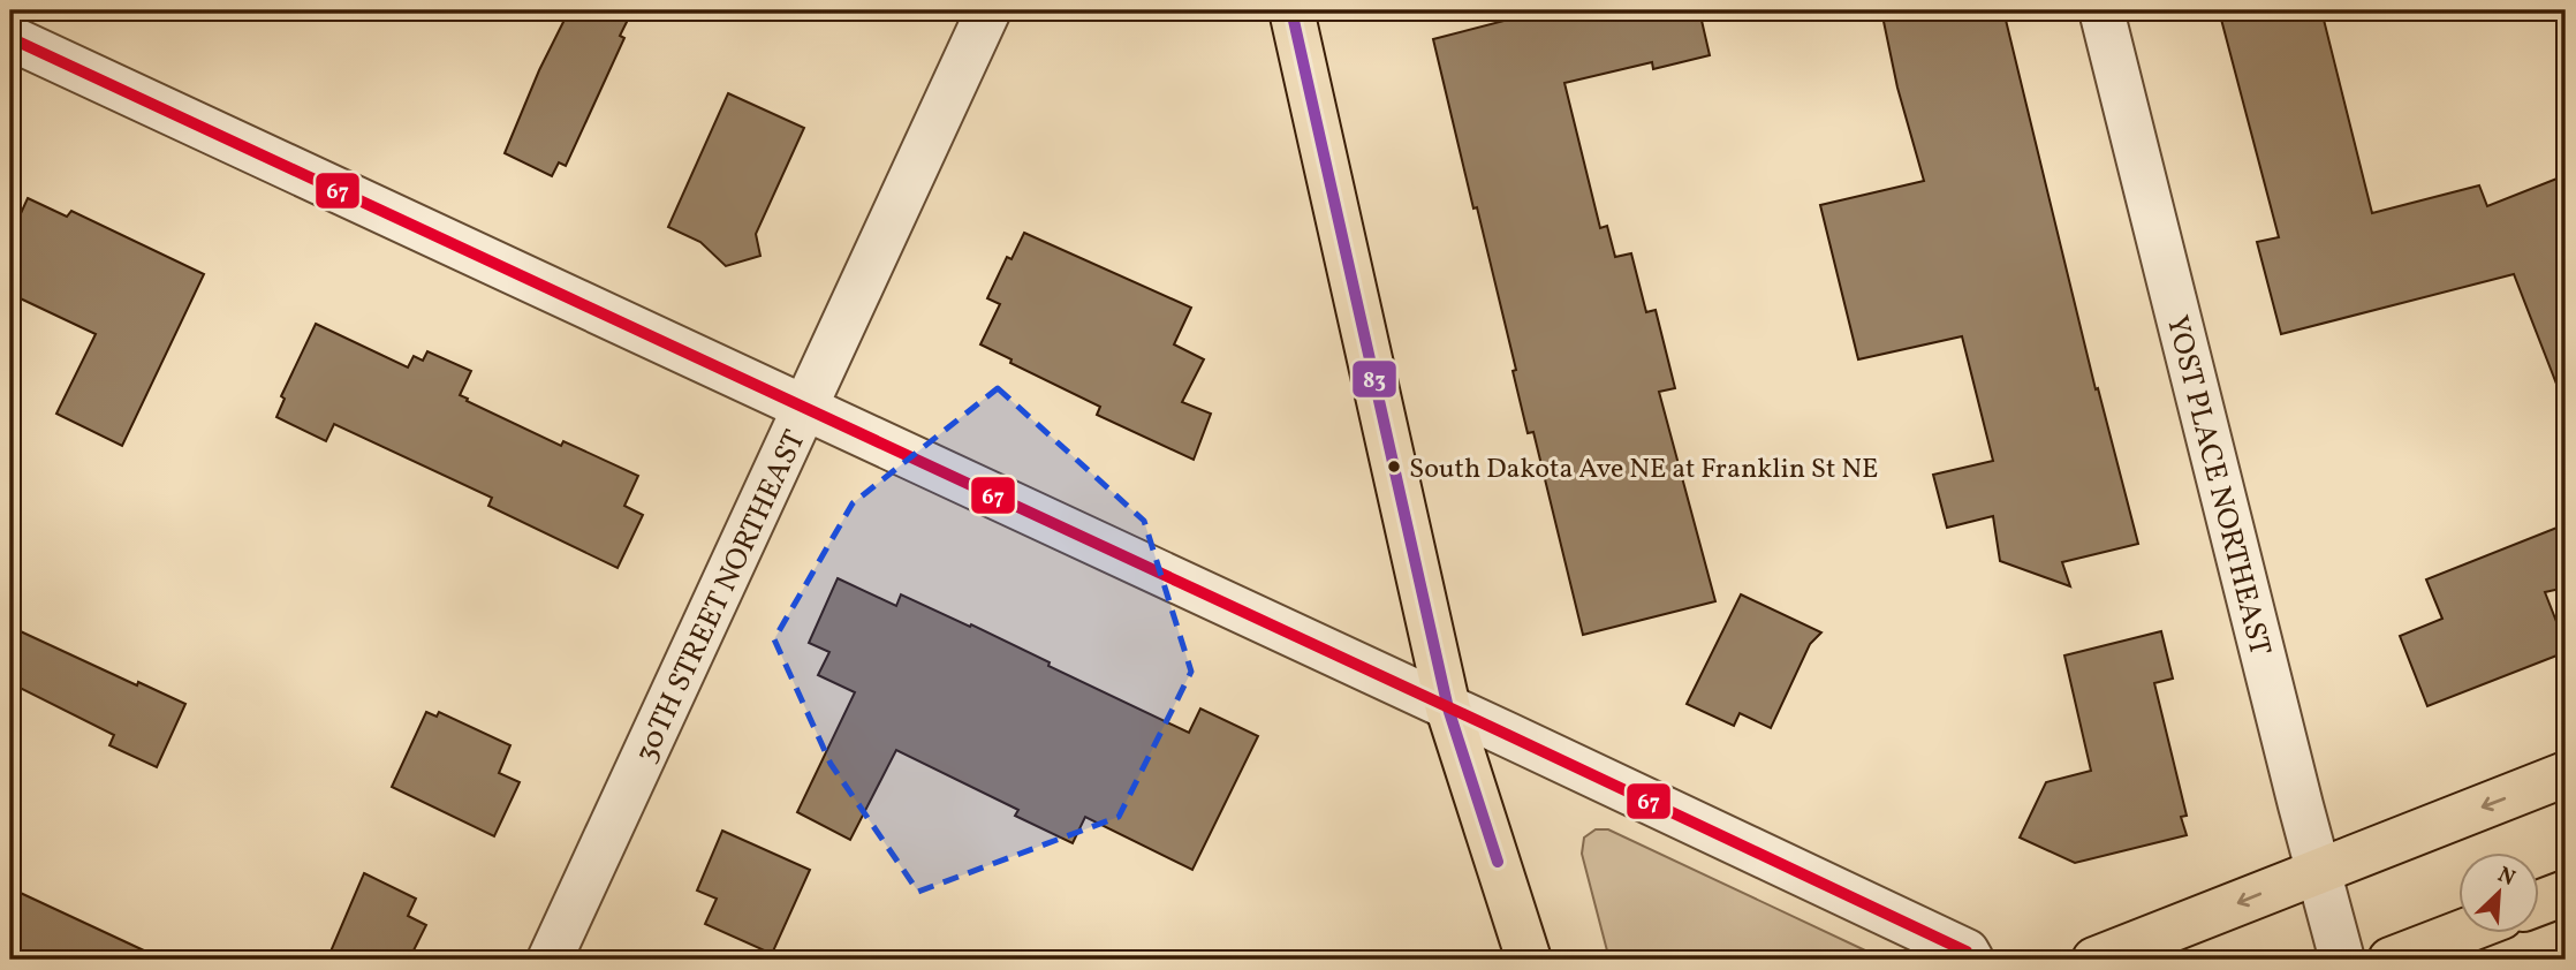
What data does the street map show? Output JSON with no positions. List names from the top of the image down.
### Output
{
  "streets": {
    "street": ["YOST PLACE NORTHEAST", "30TH STREET NORTHEAST"]
  },
  "places": ["South Dakota Ave NE at Franklin St NE"],
  "lines": ["transit line 83", "transit line 67"],
  "north": "top right"
}
